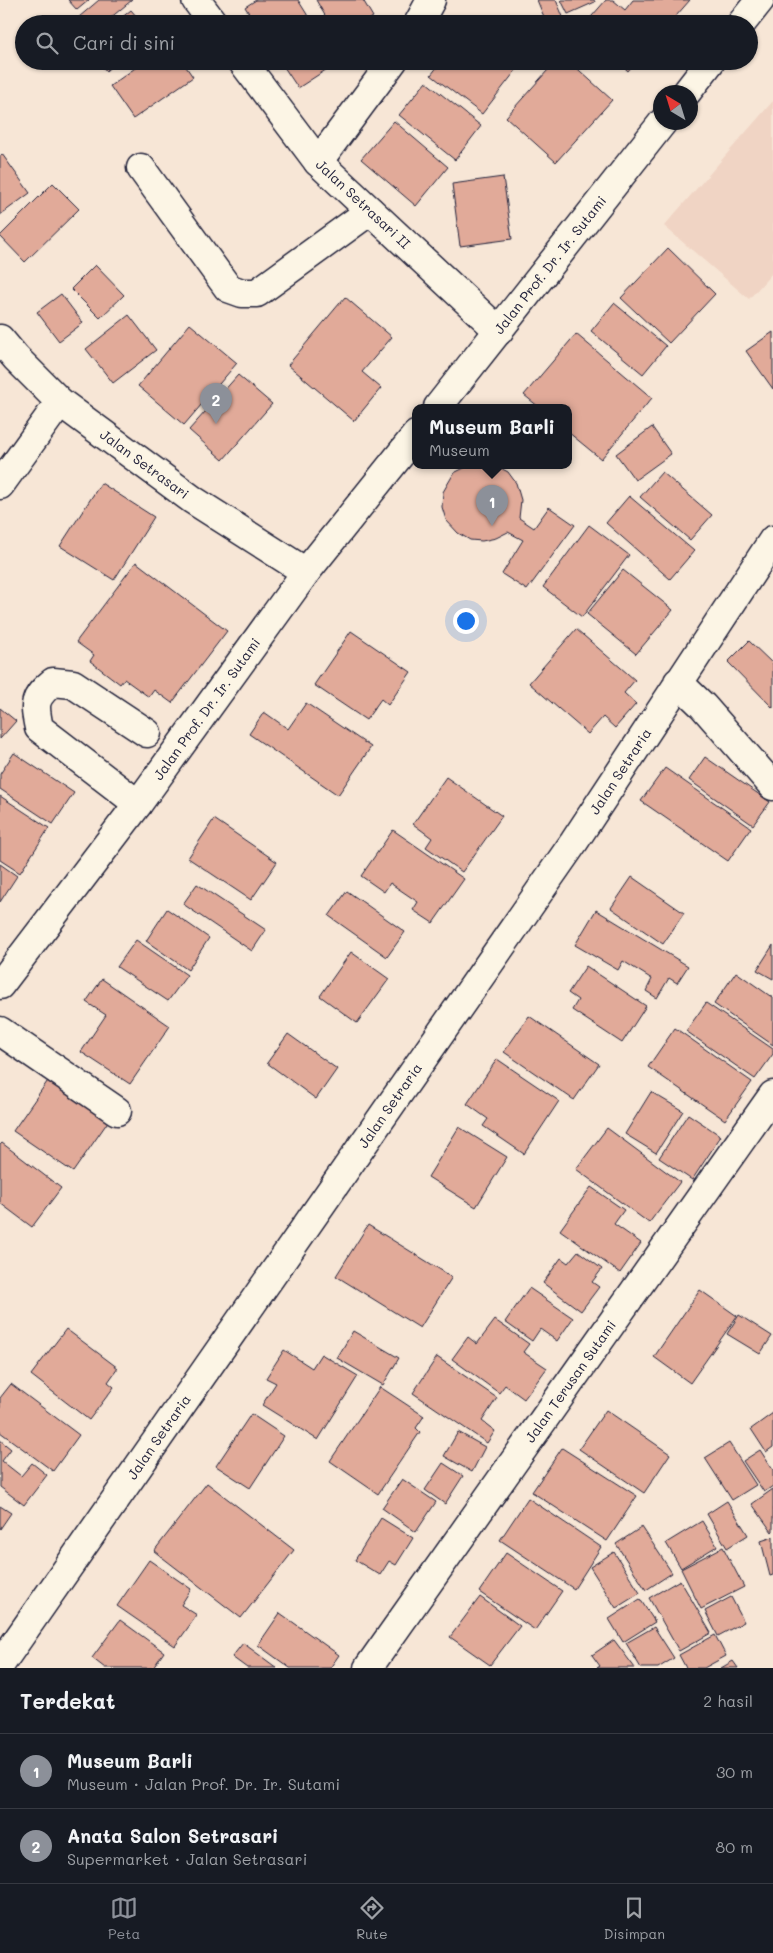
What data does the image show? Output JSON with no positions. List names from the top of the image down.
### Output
{
  "streets": {
    "street": [
      "Jalan Setrasari II",
      "Jalan Prof. Dr. Ir. Sutami",
      "Jalan Setrasari",
      "Jalan Setraria",
      "Jalan Terusan Sutami"
    ]
  },
  "crossings": [
    ["Jalan Setrasari II", "Jalan Prof. Dr. Ir. Sutami"],
    ["Jalan Prof. Dr. Ir. Sutami", "Jalan Setrasari"]
  ],
  "north": "top left",
  "page": {
    "search": "Cari di sini",
    "pins": ["2", "1"],
    "popup": ["Museum Barli", "Museum"],
    "heading": ["Terdekat", "2 hasil"],
    "list": [
      {
        "mark": "1",
        "name": "Museum Barli",
        "note": "Museum · Jalan Prof. Dr. Ir. Sutami",
        "value": "30 m"
      },
      {
        "mark": "2",
        "name": "Anata Salon Setrasari",
        "note": "Supermarket · Jalan Setrasari",
        "value": "80 m"
      }
    ],
    "nav": ["Peta", "Rute", "Disimpan"]
  }
}
